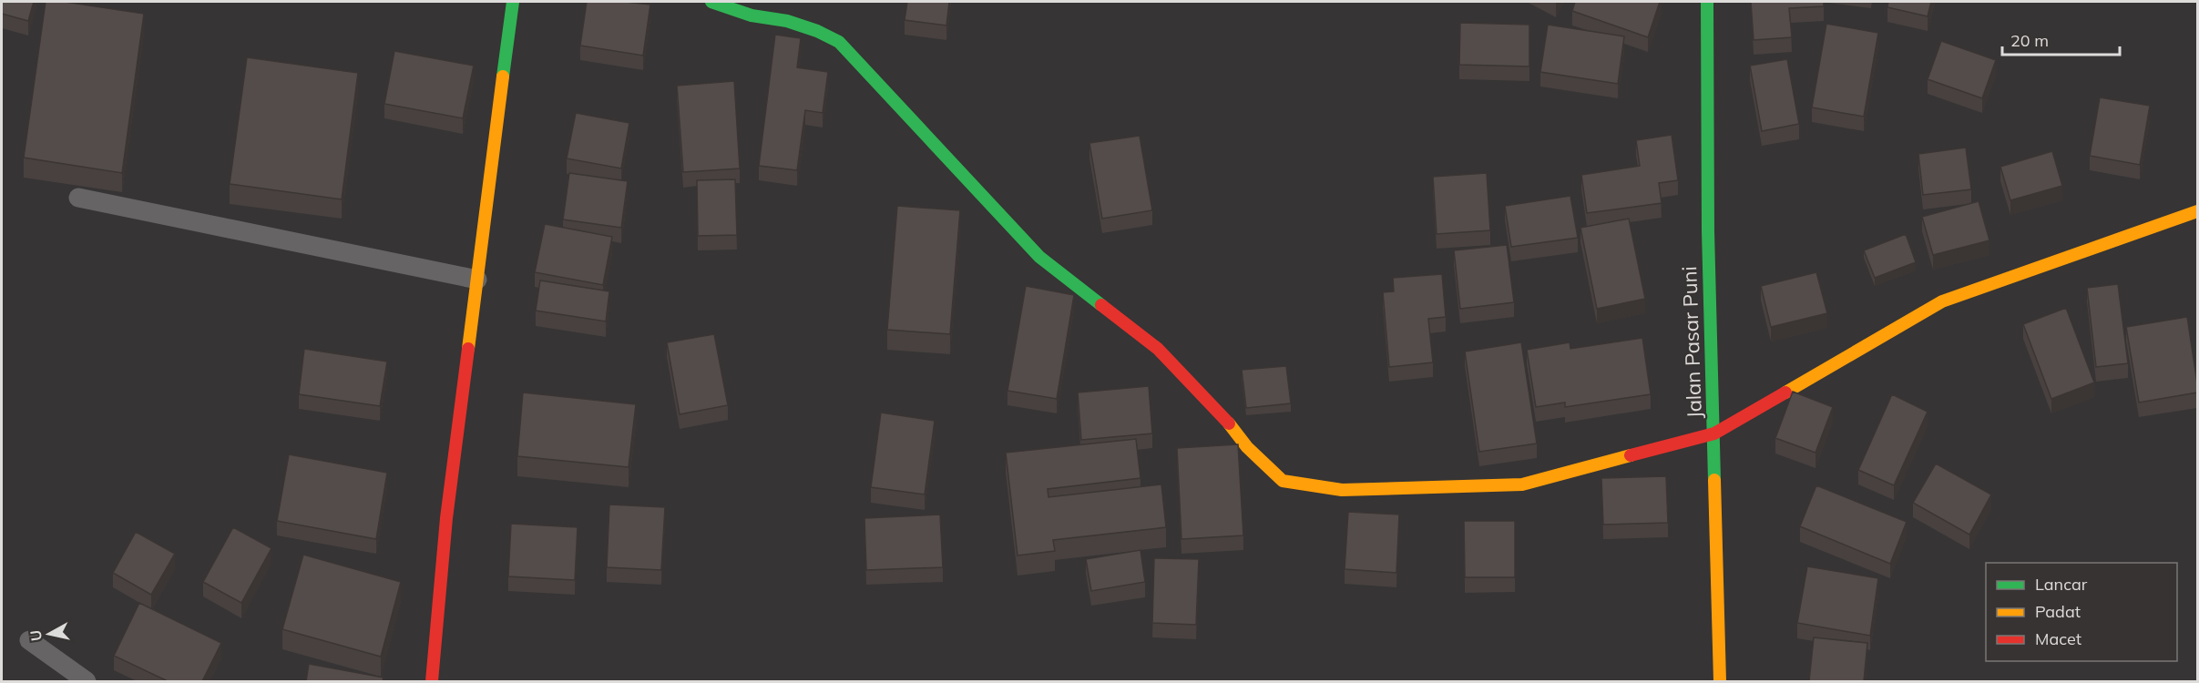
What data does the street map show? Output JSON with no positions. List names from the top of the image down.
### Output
{
  "streets": {
    "street": ["Jalan Pasar Puni"]
  },
  "legend": ["Lancar", "Padat", "Macet"],
  "scale_bar": "20 m",
  "north": "left"
}
